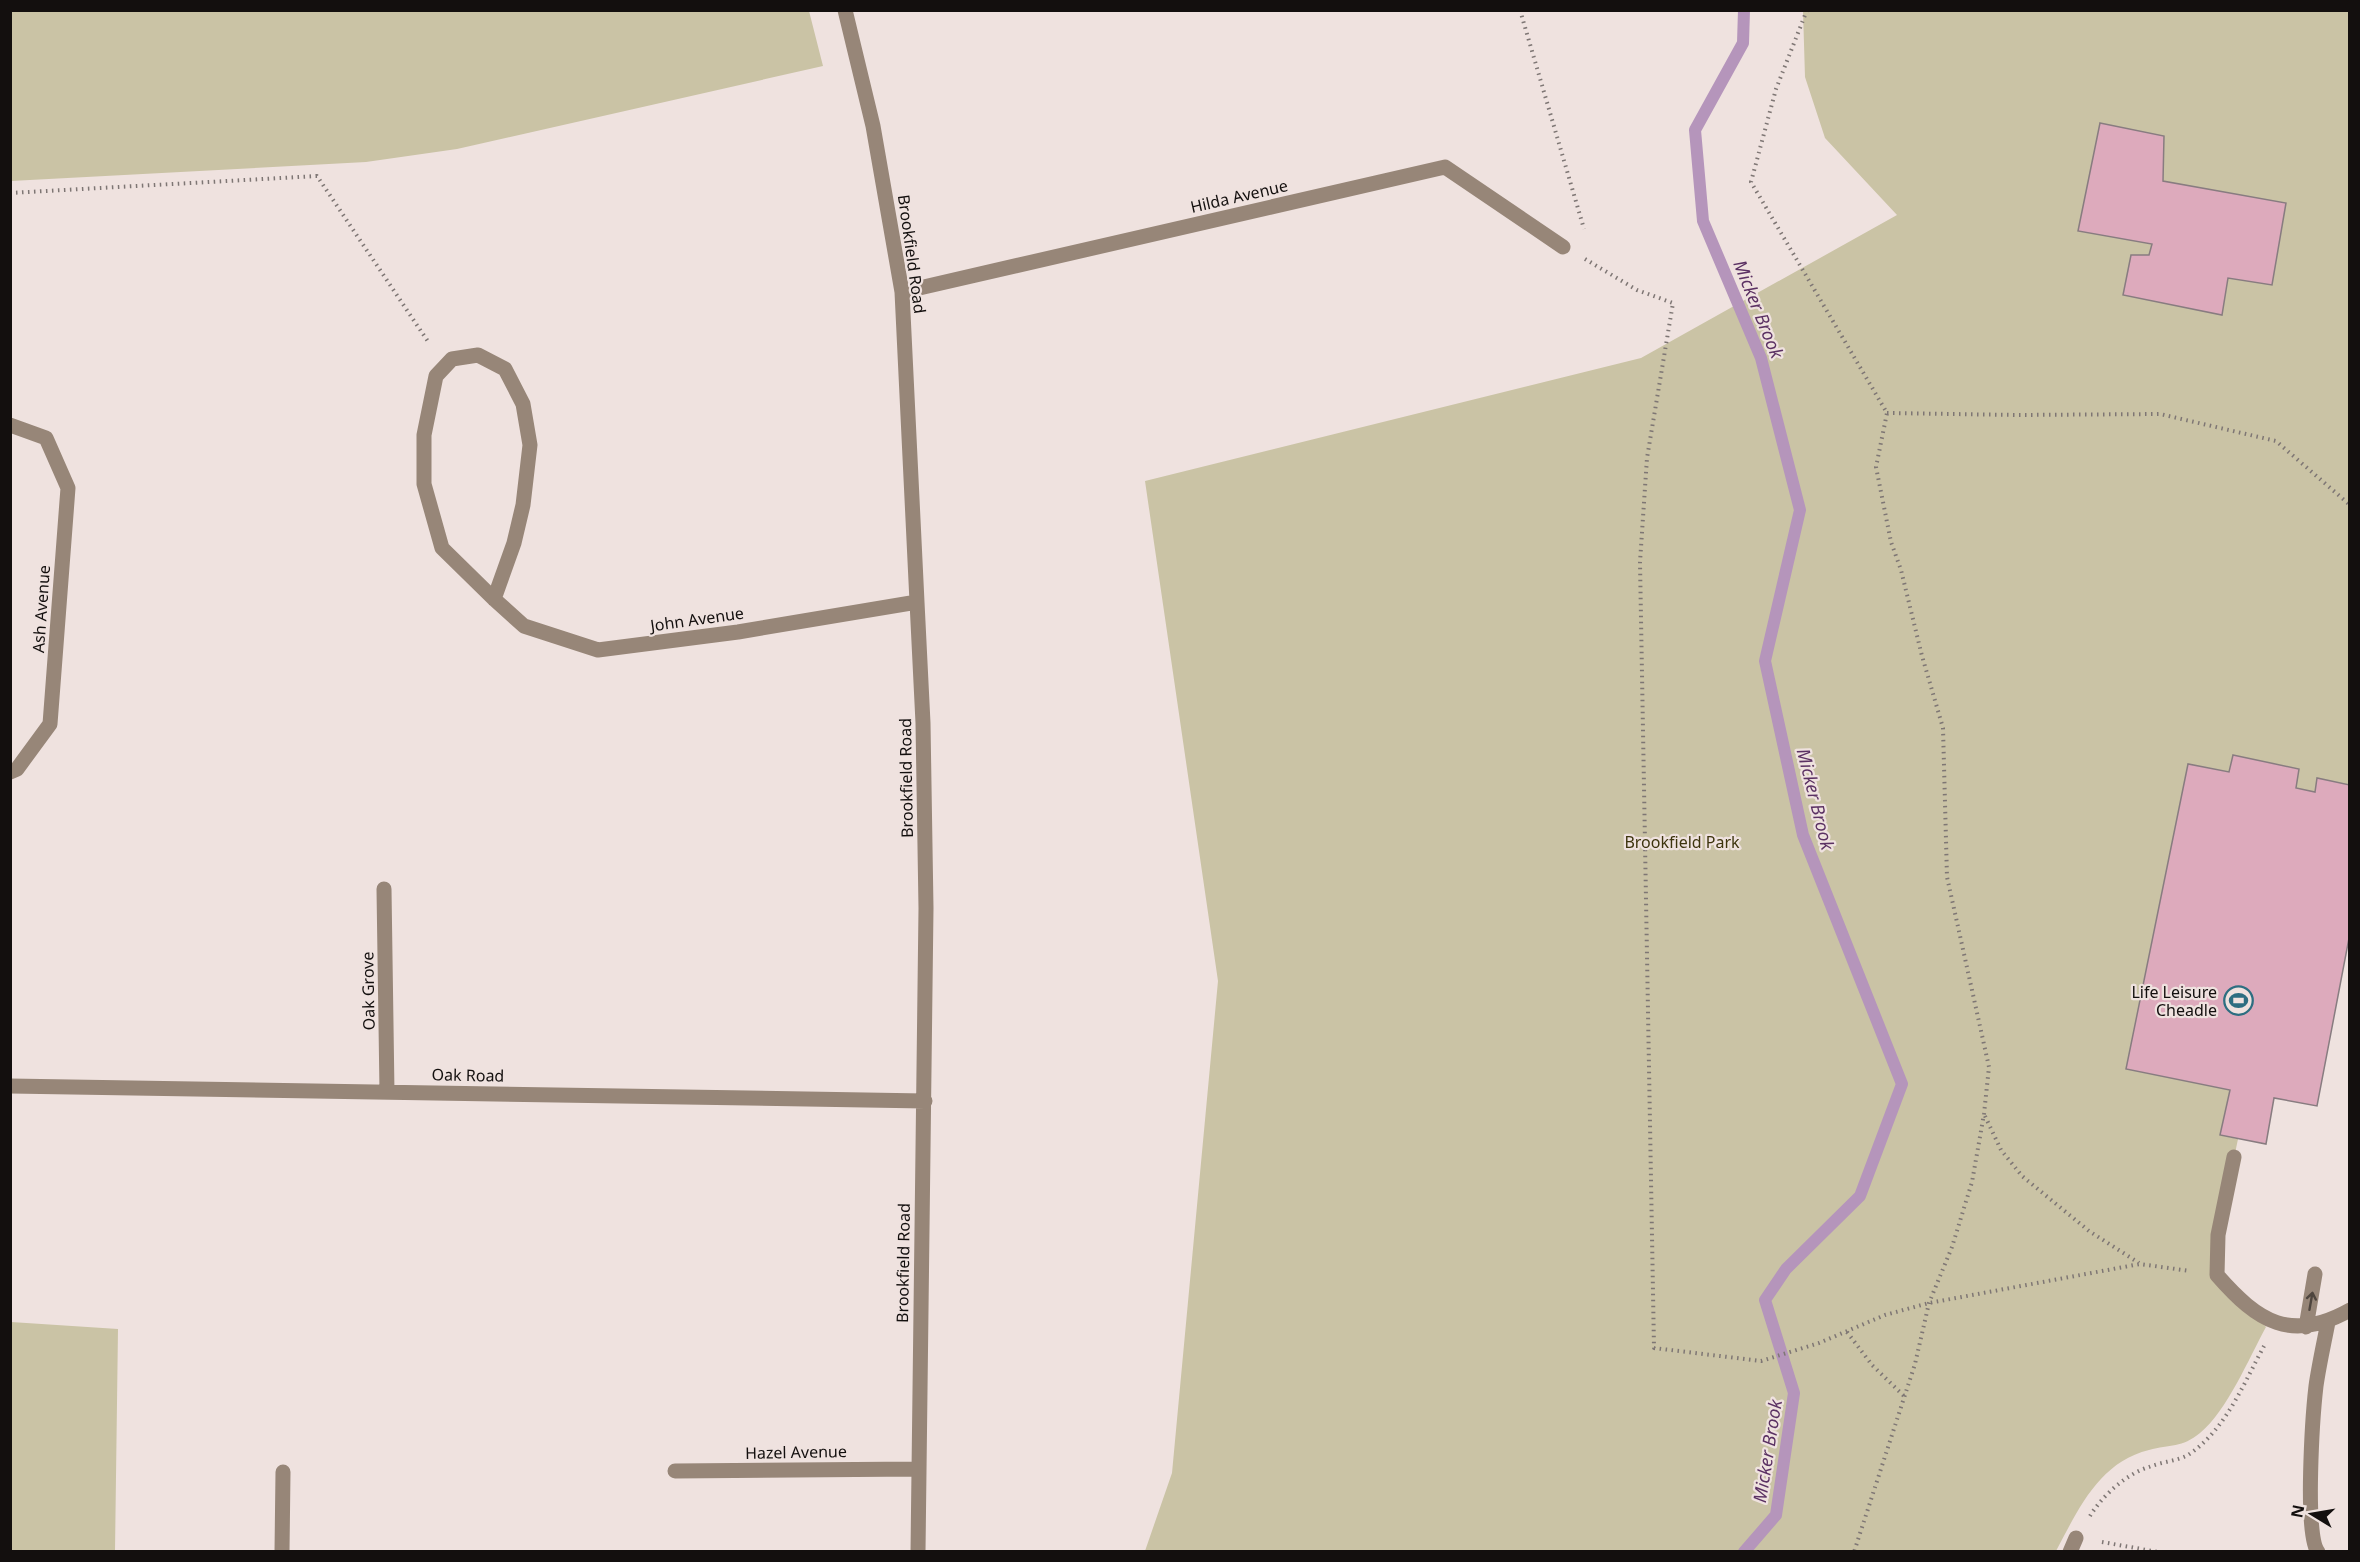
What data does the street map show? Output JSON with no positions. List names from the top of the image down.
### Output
{
  "streets": {
    "street": [
      "Hilda Avenue",
      "Brookfield Road",
      "Ash Avenue",
      "John Avenue",
      "Oak Grove",
      "Oak Road",
      "Hazel Avenue"
    ]
  },
  "crossings": [
    ["Hilda Avenue", "Brookfield Road"],
    ["Brookfield Road", "John Avenue"],
    ["Brookfield Road", "Oak Road"],
    ["Brookfield Road", "Hazel Avenue"],
    ["Oak Grove", "Oak Road"]
  ],
  "water": ["Micker Brook"],
  "parks": ["Brookfield Park"],
  "places": {
    "sports": ["Life Leisure Cheadle"]
  },
  "north": "left"
}
